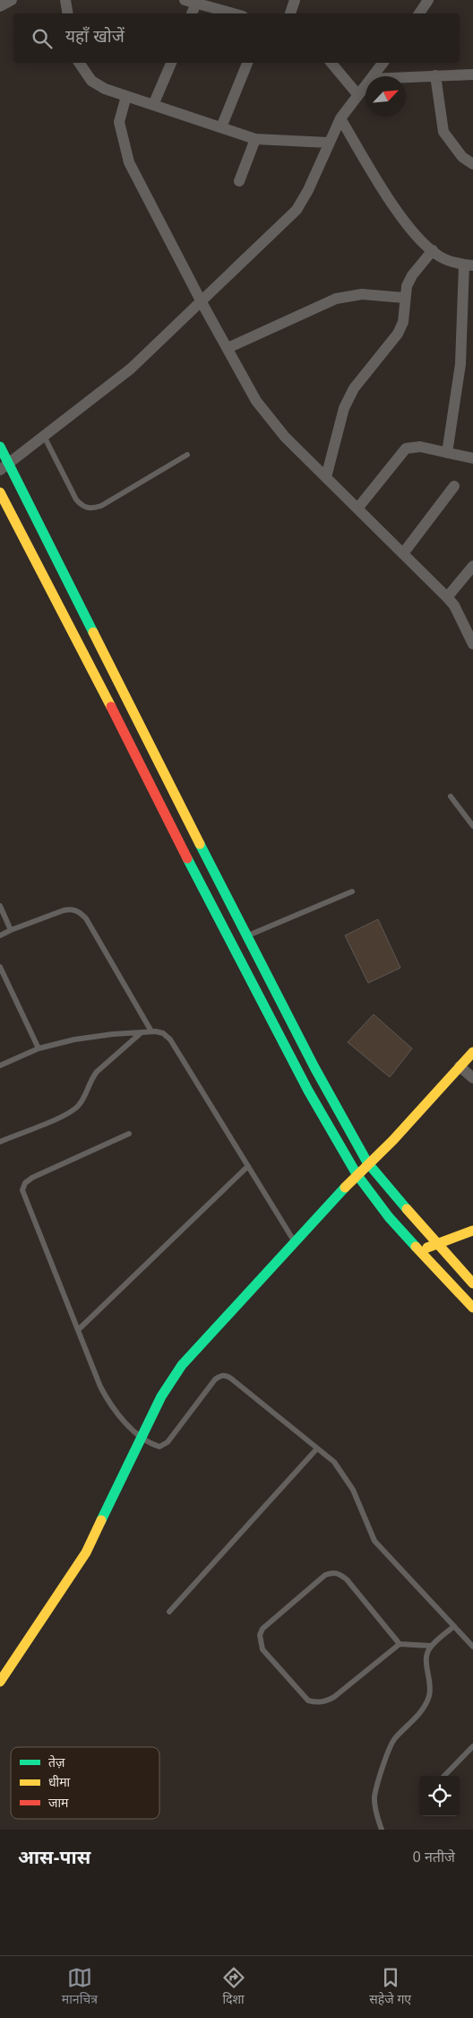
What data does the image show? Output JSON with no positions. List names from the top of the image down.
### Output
{
  "legend": ["तेज़", "धीमा", "जाम"],
  "north": "top right",
  "page": {
    "search": "यहाँ खोजें",
    "heading": ["आस-पास", "0 नतीजे"],
    "nav": ["मानचित्र", "दिशा", "सहेजे गए"]
  }
}
